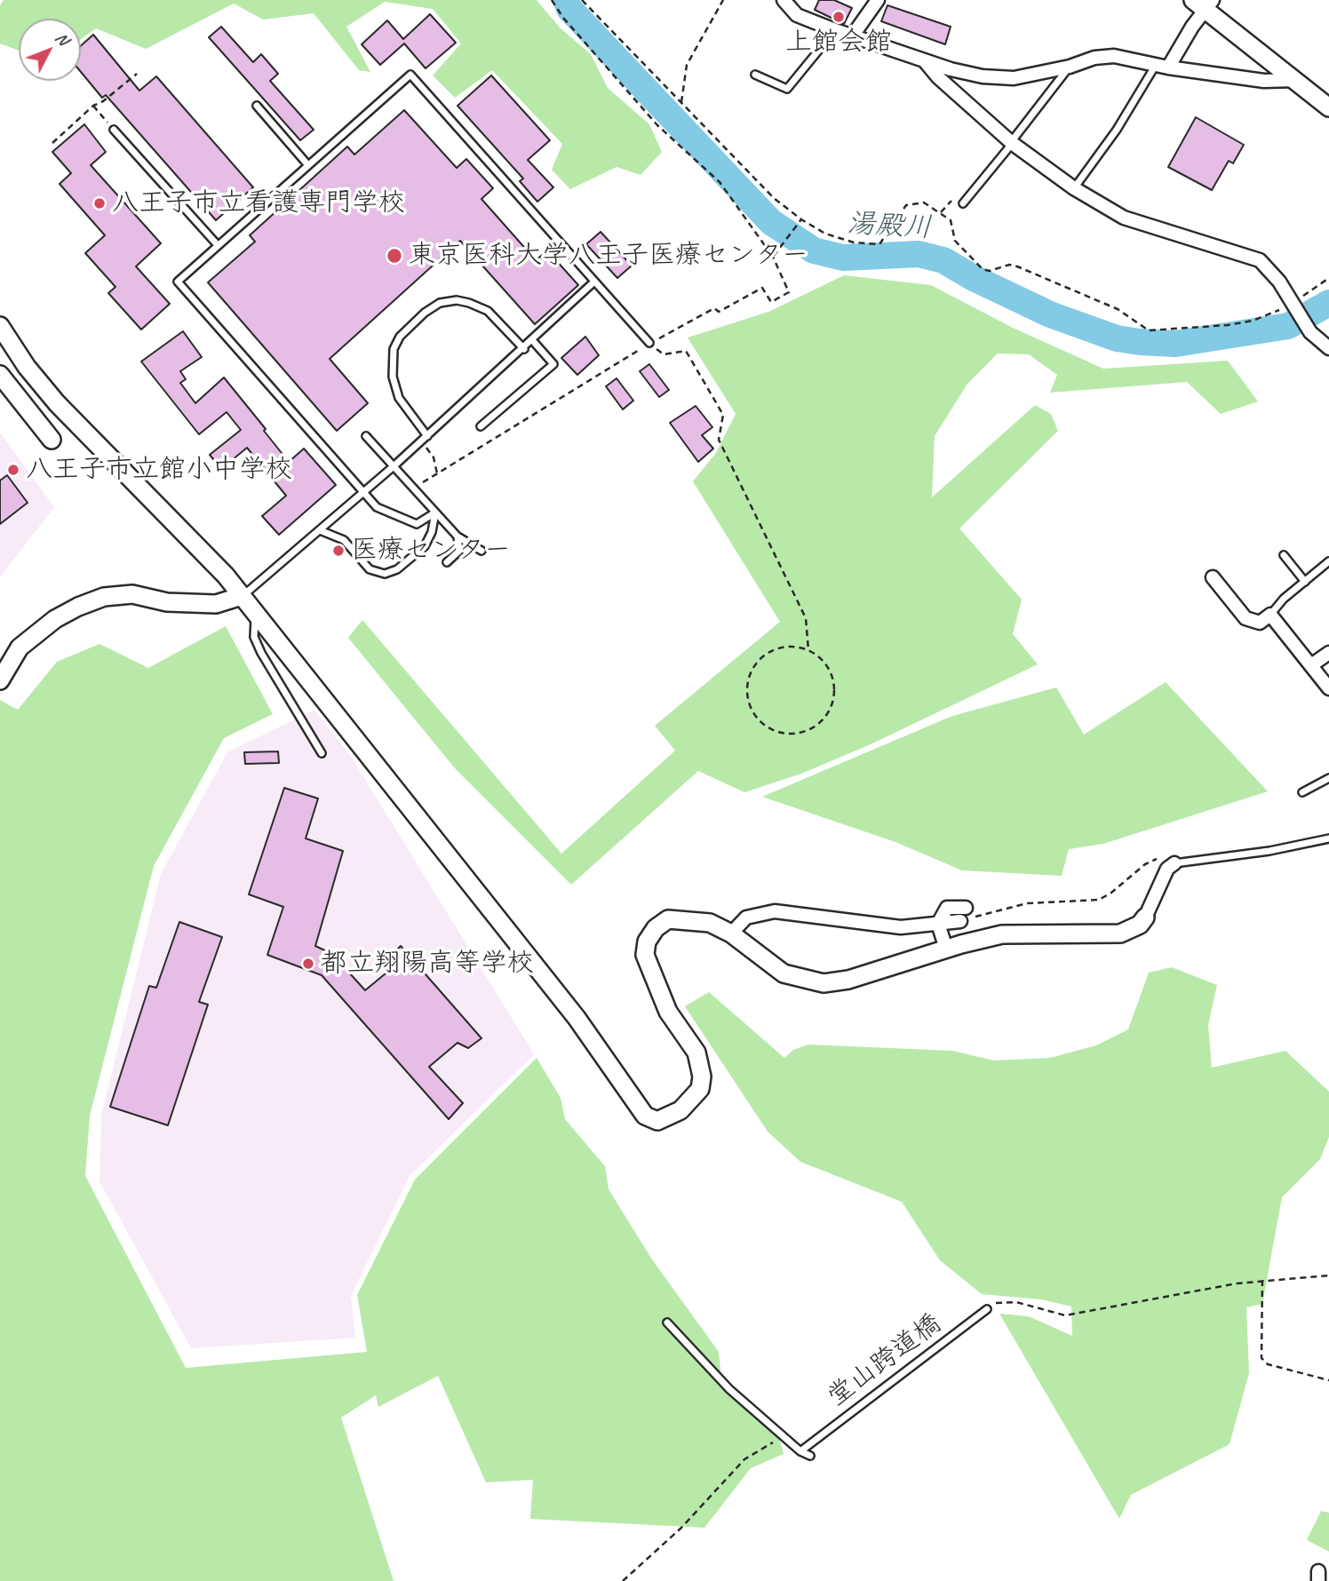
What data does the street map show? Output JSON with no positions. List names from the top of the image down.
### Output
{
  "streets": {
    "lane": ["堂山跨道橋"]
  },
  "water": ["湯殿川"],
  "places": [
    "上館会館",
    "八王子市立看護専門学校",
    "東京医科大学八王子医療センター",
    "八王子市立館小中学校",
    "医療センター",
    "都立翔陽高等学校"
  ],
  "north": "top right"
}
